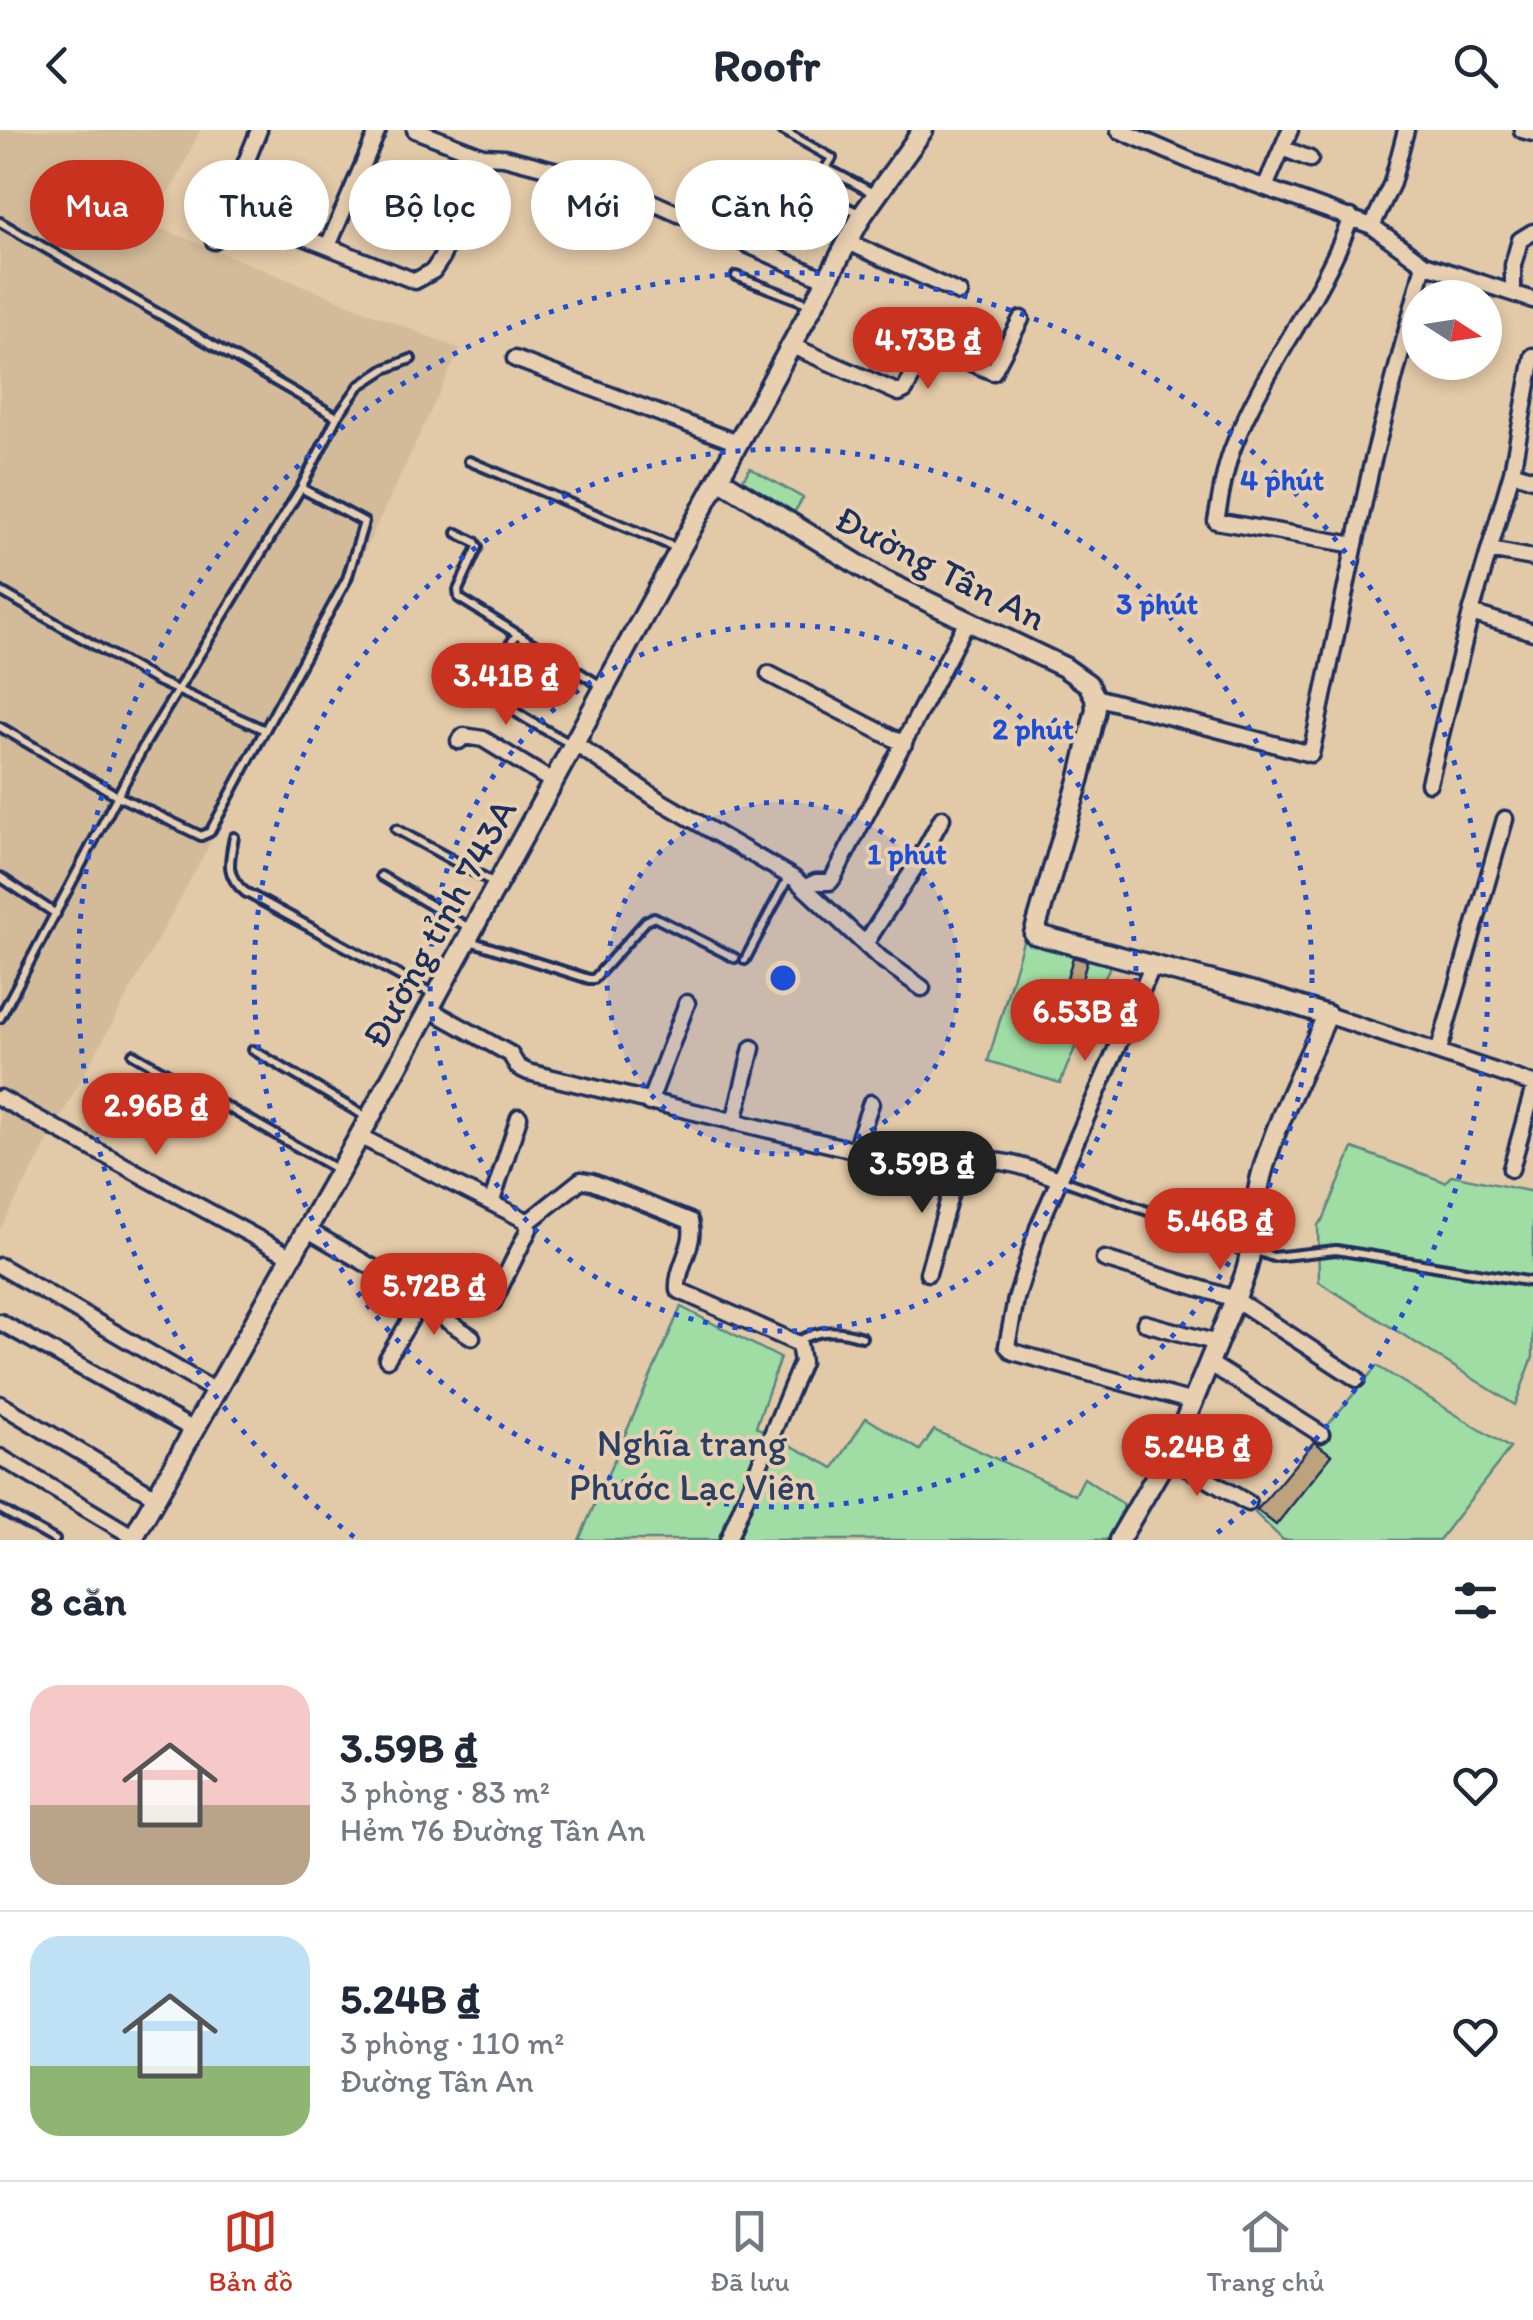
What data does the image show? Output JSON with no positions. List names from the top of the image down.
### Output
{
  "streets": {
    "main road": ["Đường Tân An", "Đường tỉnh 743A"]
  },
  "crossings": [
    ["Đường Tân An", "Đường tỉnh 743A"]
  ],
  "parks": ["Nghĩa trang Phước Lạc Viên"],
  "north": "right",
  "page": {
    "header": "Roofr",
    "chip": [
      "Mua",
      "Thuê",
      "Bộ lọc",
      "Mới",
      "Căn hộ"
    ],
    "price": [
      "4.73B ₫",
      "3.41B ₫",
      "6.53B ₫",
      "2.96B ₫",
      "3.59B ₫",
      "5.46B ₫",
      "5.72B ₫",
      "5.24B ₫"
    ],
    "heading": "8 căn",
    "list": [
      {
        "name": "3.59B ₫",
        "note": "3 phòng · 83 m² · Hẻm 76 Đường Tân An"
      },
      {
        "name": "5.24B ₫",
        "note": "3 phòng · 110 m² · Đường Tân An"
      }
    ],
    "tabs": ["Bản đồ", "Đã lưu", "Trang chủ"]
  },
  "rings": [
    "4 phút",
    "3 phút",
    "2 phút",
    "1 phút"
  ]
}
